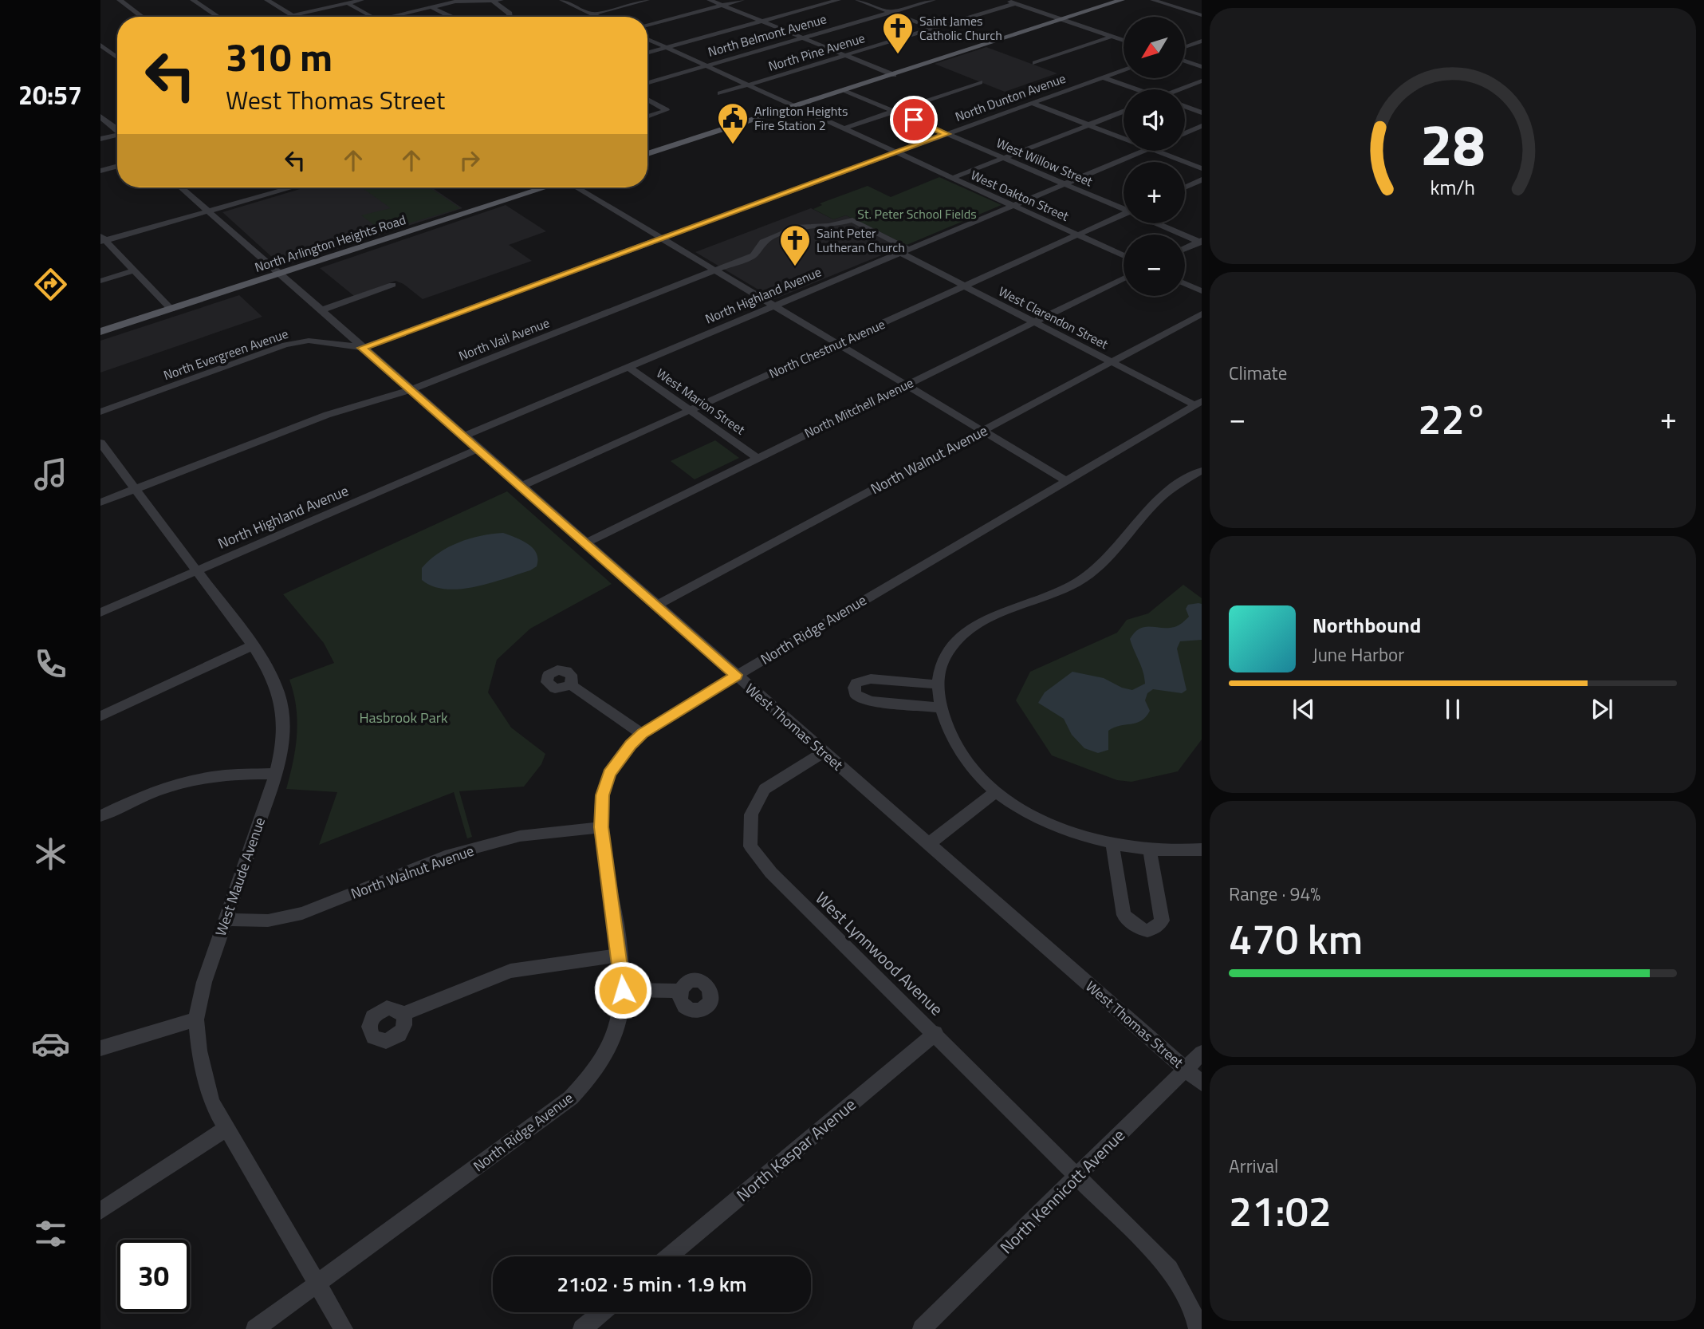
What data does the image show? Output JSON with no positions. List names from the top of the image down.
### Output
{
  "streets": {
    "main road": ["North Arlington Heights Road"],
    "street": [
      "North Belmont Avenue",
      "North Pine Avenue",
      "North Dunton Avenue",
      "West Willow Street",
      "West Oakton Street",
      "North Highland Avenue",
      "West Clarendon Street",
      "North Vail Avenue",
      "North Chestnut Avenue",
      "North Evergreen Avenue",
      "West Marion Street",
      "North Mitchell Avenue",
      "North Walnut Avenue",
      "North Ridge Avenue",
      "West Thomas Street",
      "West Maude Avenue",
      "West Lynnwood Avenue",
      "North Kaspar Avenue",
      "North Kennicott Avenue"
    ]
  },
  "crossings": [
    ["North Belmont Avenue", "West Oakton Street"],
    ["North Pine Avenue", "West Oakton Street"],
    ["North Dunton Avenue", "West Willow Street"],
    ["North Dunton Avenue", "West Oakton Street"],
    ["North Dunton Avenue", "North Evergreen Avenue"],
    ["North Dunton Avenue", "West Thomas Street"],
    ["West Willow Street", "North Highland Avenue"],
    ["West Oakton Street", "North Highland Avenue"],
    ["West Oakton Street", "North Chestnut Avenue"],
    ["North Arlington Heights Road", "West Thomas Street"],
    ["North Highland Avenue", "West Clarendon Street"],
    ["North Highland Avenue", "North Vail Avenue"],
    ["North Highland Avenue", "West Marion Street"],
    ["North Highland Avenue", "West Thomas Street"],
    ["North Highland Avenue", "West Maude Avenue"],
    ["West Clarendon Street", "North Vail Avenue"],
    ["West Clarendon Street", "North Chestnut Avenue"],
    ["West Clarendon Street", "North Mitchell Avenue"],
    ["West Clarendon Street", "North Walnut Avenue"],
    ["West Clarendon Street", "North Ridge Avenue"],
    ["North Vail Avenue", "West Thomas Street"],
    ["North Vail Avenue", "West Maude Avenue"],
    ["North Chestnut Avenue", "West Marion Street"],
    ["North Chestnut Avenue", "West Thomas Street"],
    ["North Evergreen Avenue", "West Thomas Street"],
    ["West Marion Street", "North Mitchell Avenue"],
    ["North Mitchell Avenue", "West Thomas Street"],
    ["North Walnut Avenue", "North Ridge Avenue"],
    ["North Walnut Avenue", "West Thomas Street"],
    ["North Walnut Avenue", "West Maude Avenue"],
    ["North Ridge Avenue", "West Thomas Street"],
    ["North Ridge Avenue", "West Maude Avenue"],
    ["West Thomas Street", "West Lynnwood Avenue"],
    ["West Thomas Street", "North Kennicott Avenue"],
    ["West Lynnwood Avenue", "North Kaspar Avenue"],
    ["West Lynnwood Avenue", "North Kennicott Avenue"]
  ],
  "parks": ["St. Peter School Fields", "Hasbrook Park"],
  "places": {
    "church": ["Saint James Catholic Church", "Saint Peter Lutheran Church"],
    "public building": ["Arlington Heights Fire Station 2"]
  },
  "north": "bottom left",
  "page": {
    "tabs": "20:57",
    "map_buttons": ["+", "−"],
    "turn": ["310 m", "West Thomas Street"],
    "tile": [
      "Climate",
      ["Range · 94%", "470 km"],
      ["Arrival", "21:02"]
    ],
    "heat": ["−", "22°", "+"],
    "song": ["Northbound", "June Harbor"],
    "limit": "30",
    "trip": "21:02 · 5 min · 1.9 km",
    "gauge": ["28", "km/h"]
  }
}
